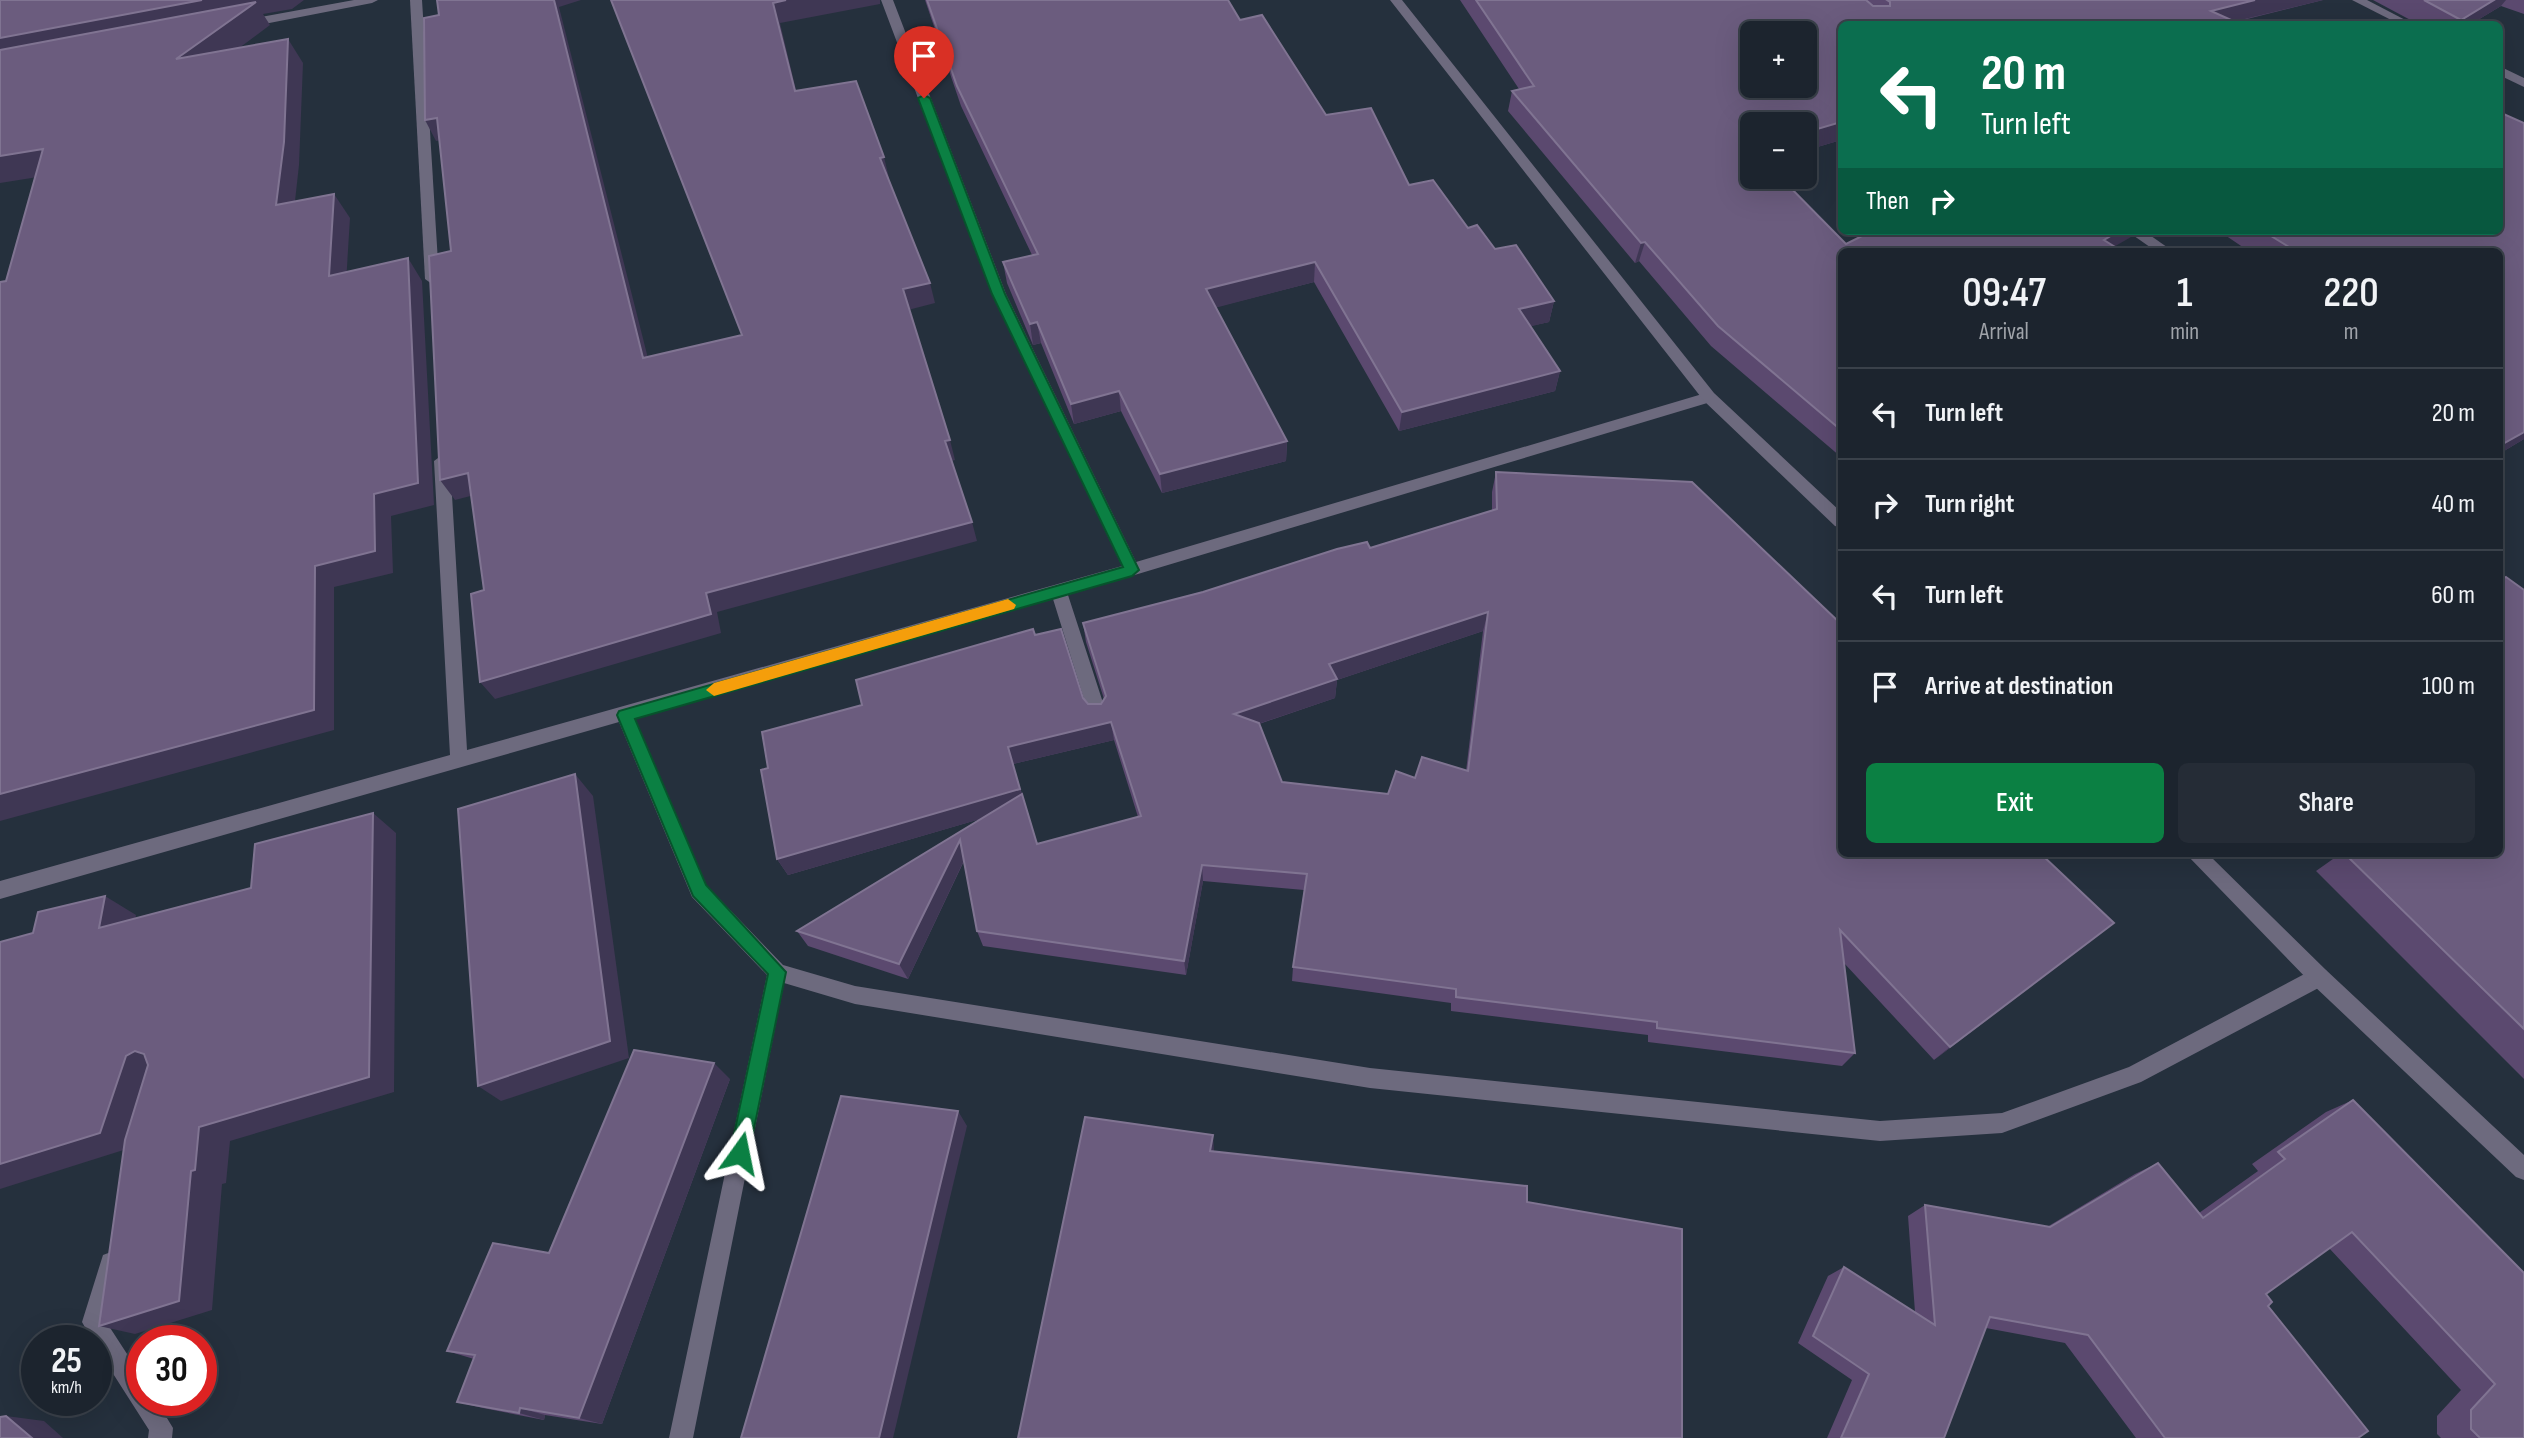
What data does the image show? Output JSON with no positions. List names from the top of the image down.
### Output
{
  "page": {
    "map_buttons": ["+", "−"],
    "turn": ["20 m", "Turn left"],
    "then": "Then",
    "eta": [
      "09:47",
      "Arrival",
      "1",
      "min",
      "220",
      "m"
    ],
    "list": [
      {
        "name": "Turn left",
        "value": "20 m"
      },
      {
        "name": "Turn right",
        "value": "40 m"
      },
      {
        "name": "Turn left",
        "value": "60 m"
      },
      {
        "name": "Arrive at destination",
        "value": "100 m"
      }
    ],
    "buttons": ["Exit", "Share"],
    "speed": "25 km/h",
    "limit": "30"
  }
}
